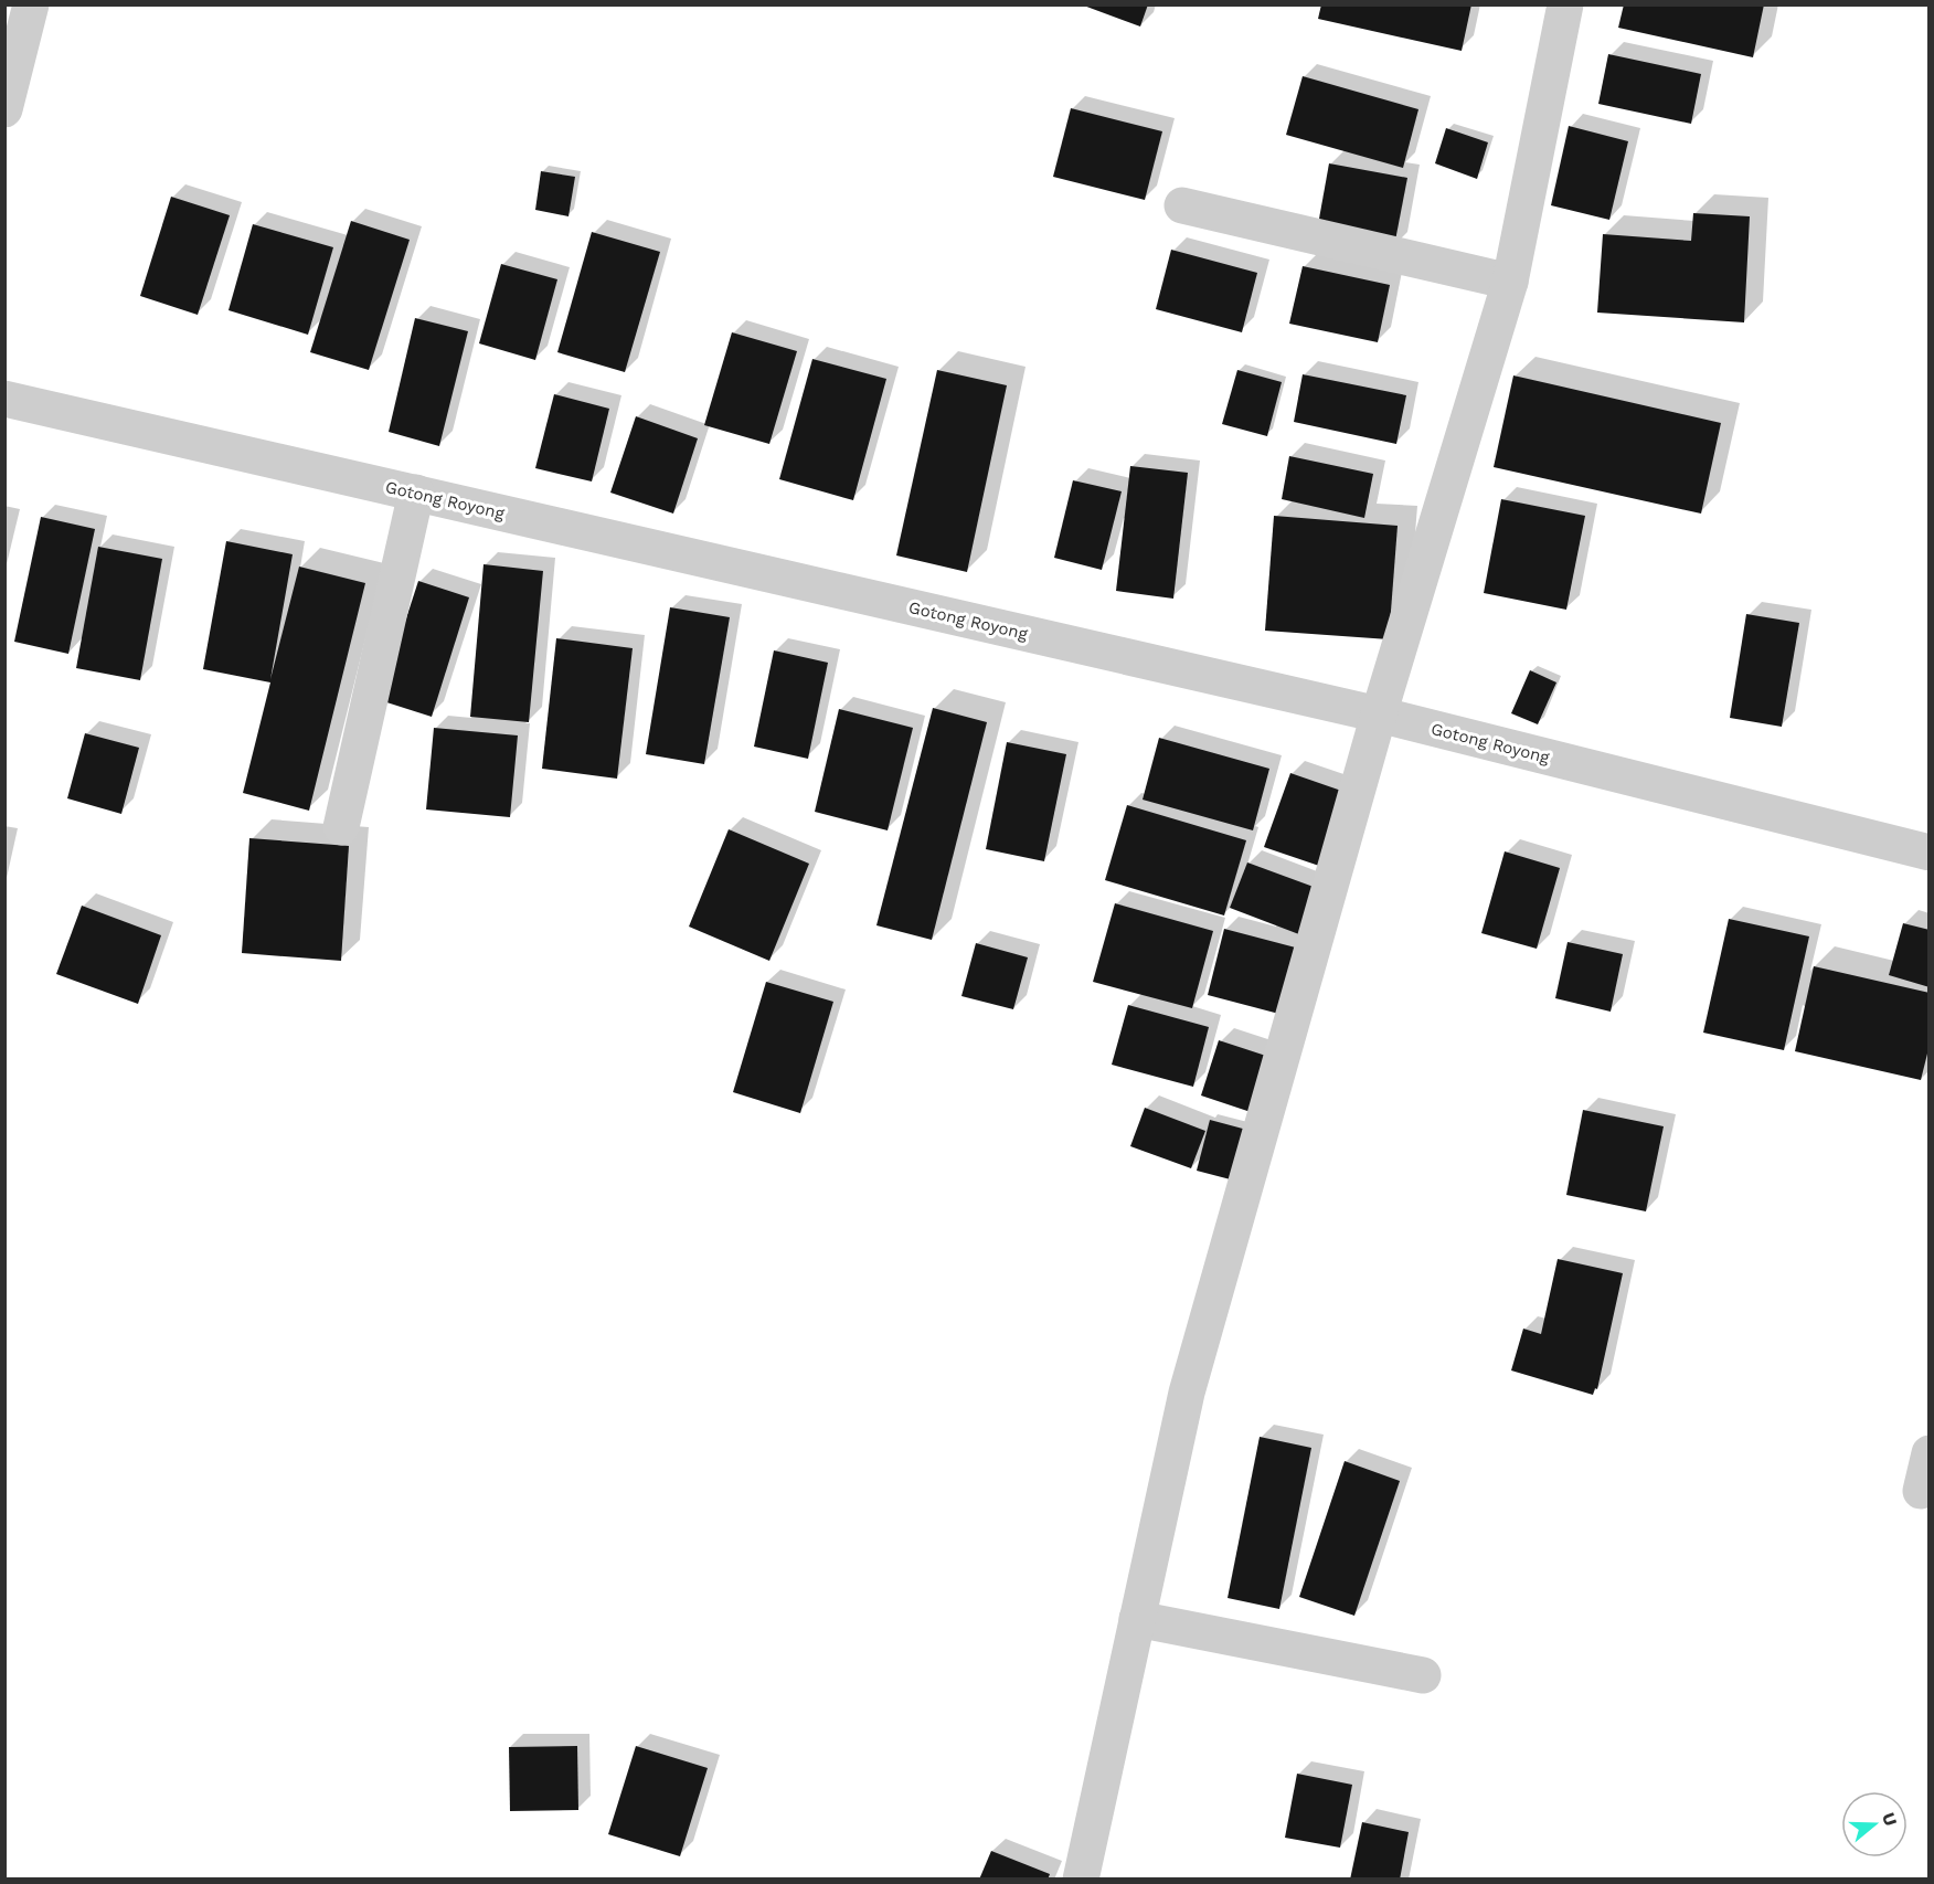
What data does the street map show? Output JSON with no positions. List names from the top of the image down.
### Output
{
  "streets": {
    "street": ["Gotong Royong"]
  },
  "north": "right"
}
